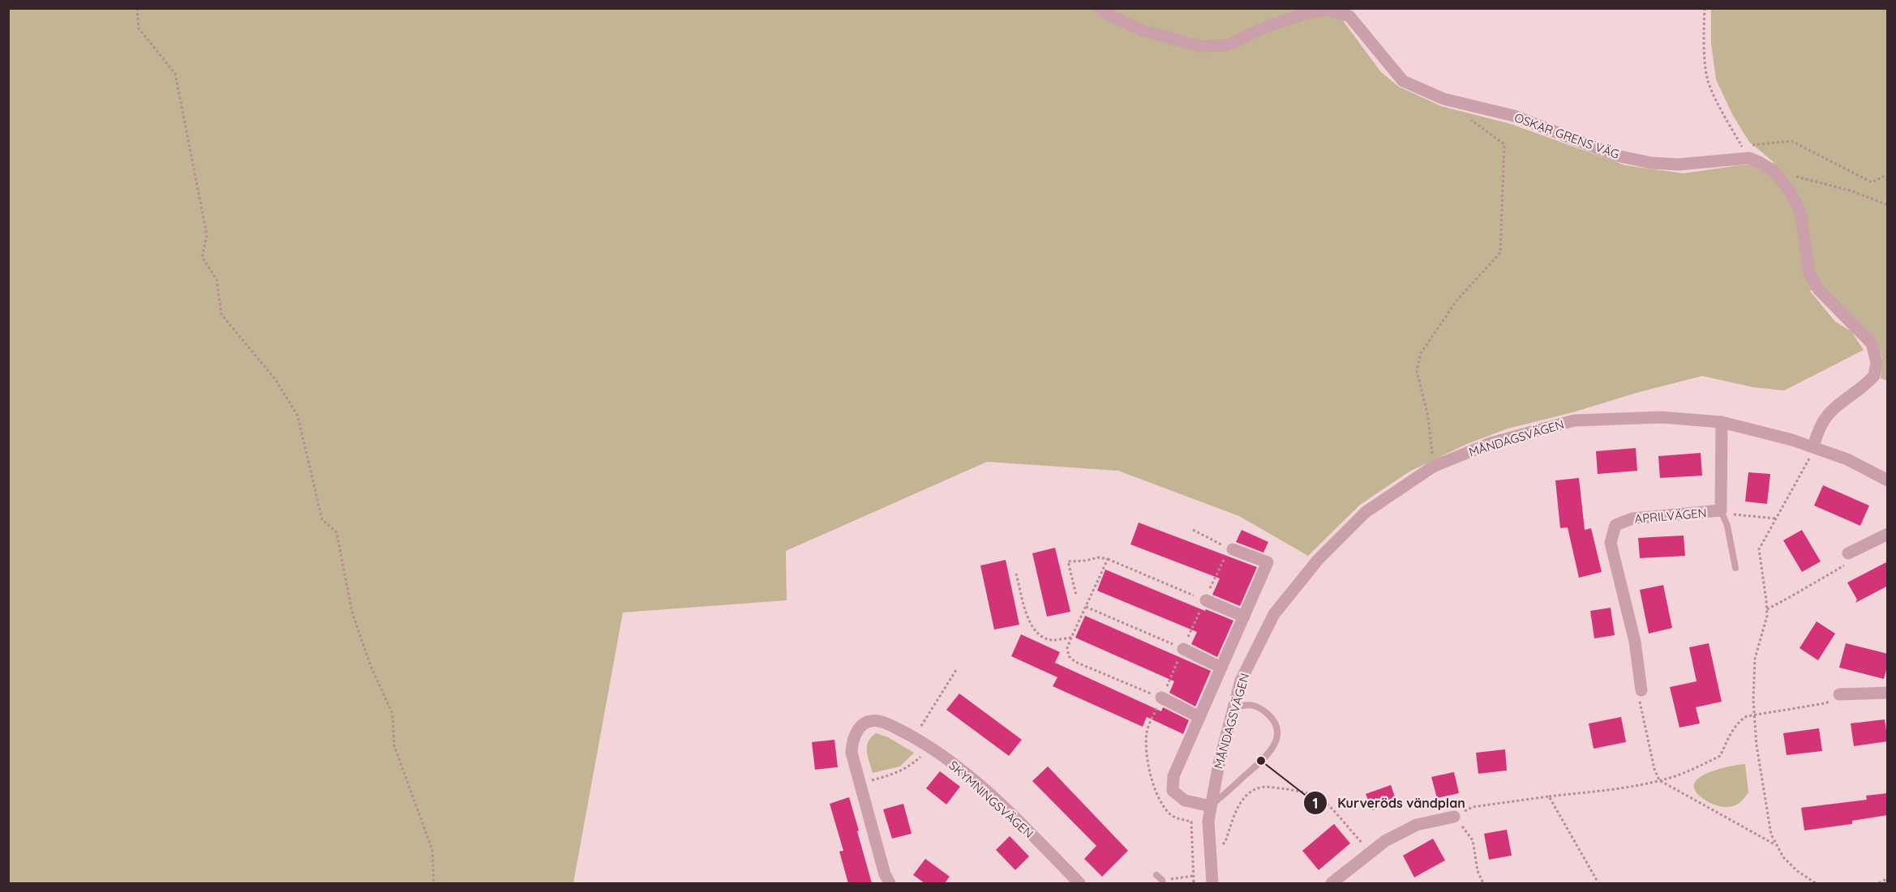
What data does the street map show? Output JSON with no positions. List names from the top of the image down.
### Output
{
  "streets": {
    "street": [
      "OSKAR GRENS VÄG",
      "MÅNDAGSVÄGEN",
      "APRILVÄGEN",
      "SKYMNINGSVÄGEN"
    ]
  },
  "crossings": [
    ["MÅNDAGSVÄGEN", "APRILVÄGEN"]
  ],
  "places": ["Kurveröds vändplan"]
}
